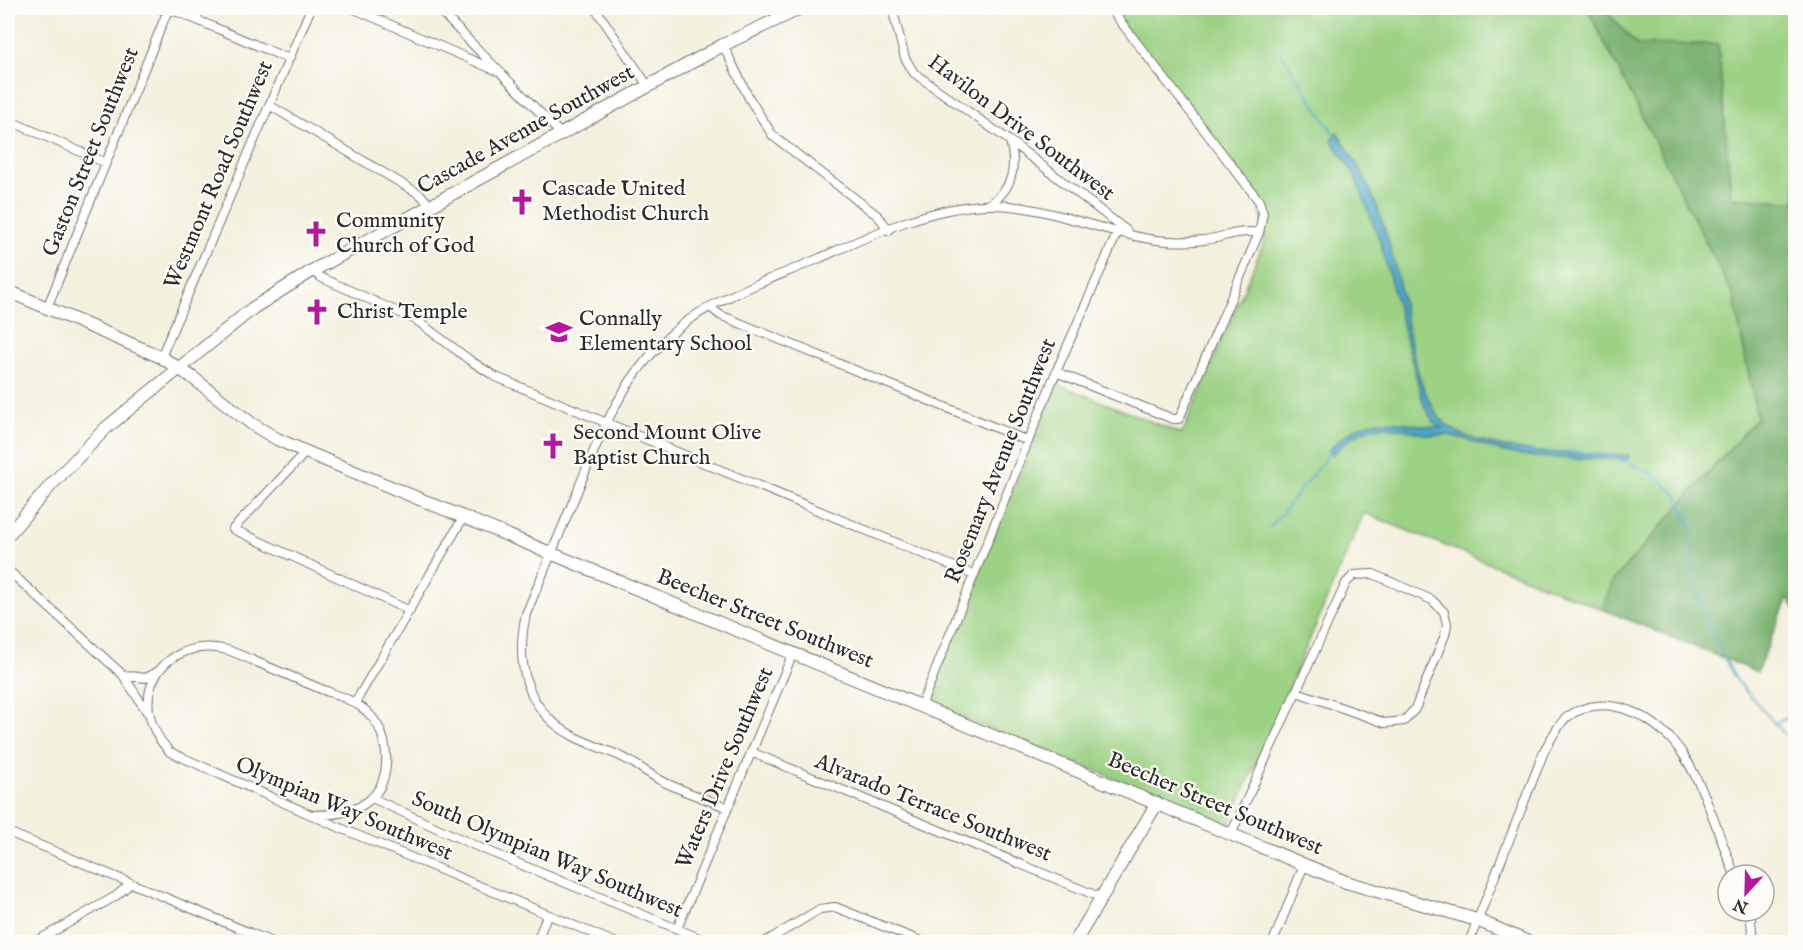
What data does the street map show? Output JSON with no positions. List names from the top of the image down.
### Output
{
  "streets": {
    "street": [
      "Havilon Drive Southwest",
      "Cascade Avenue Southwest",
      "Gaston Street Southwest",
      "Westmont Road Southwest",
      "Rosemary Avenue Southwest",
      "Beecher Street Southwest",
      "Waters Drive Southwest",
      "Alvarado Terrace Southwest",
      "Olympian Way Southwest",
      "South Olympian Way Southwest"
    ]
  },
  "crossings": [
    ["Cascade Avenue Southwest", "Beecher Street Southwest"],
    ["Gaston Street Southwest", "Beecher Street Southwest"],
    ["Westmont Road Southwest", "Beecher Street Southwest"],
    ["Rosemary Avenue Southwest", "Beecher Street Southwest"],
    ["Beecher Street Southwest", "Waters Drive Southwest"],
    ["Waters Drive Southwest", "Alvarado Terrace Southwest"],
    ["Waters Drive Southwest", "South Olympian Way Southwest"]
  ],
  "places": {
    "church": [
      "Cascade United Methodist Church",
      "Community Church of God",
      "Christ Temple",
      "Second Mount Olive Baptist Church"
    ],
    "school or university": ["Connally Elementary School"]
  },
  "north": "bottom"
}
